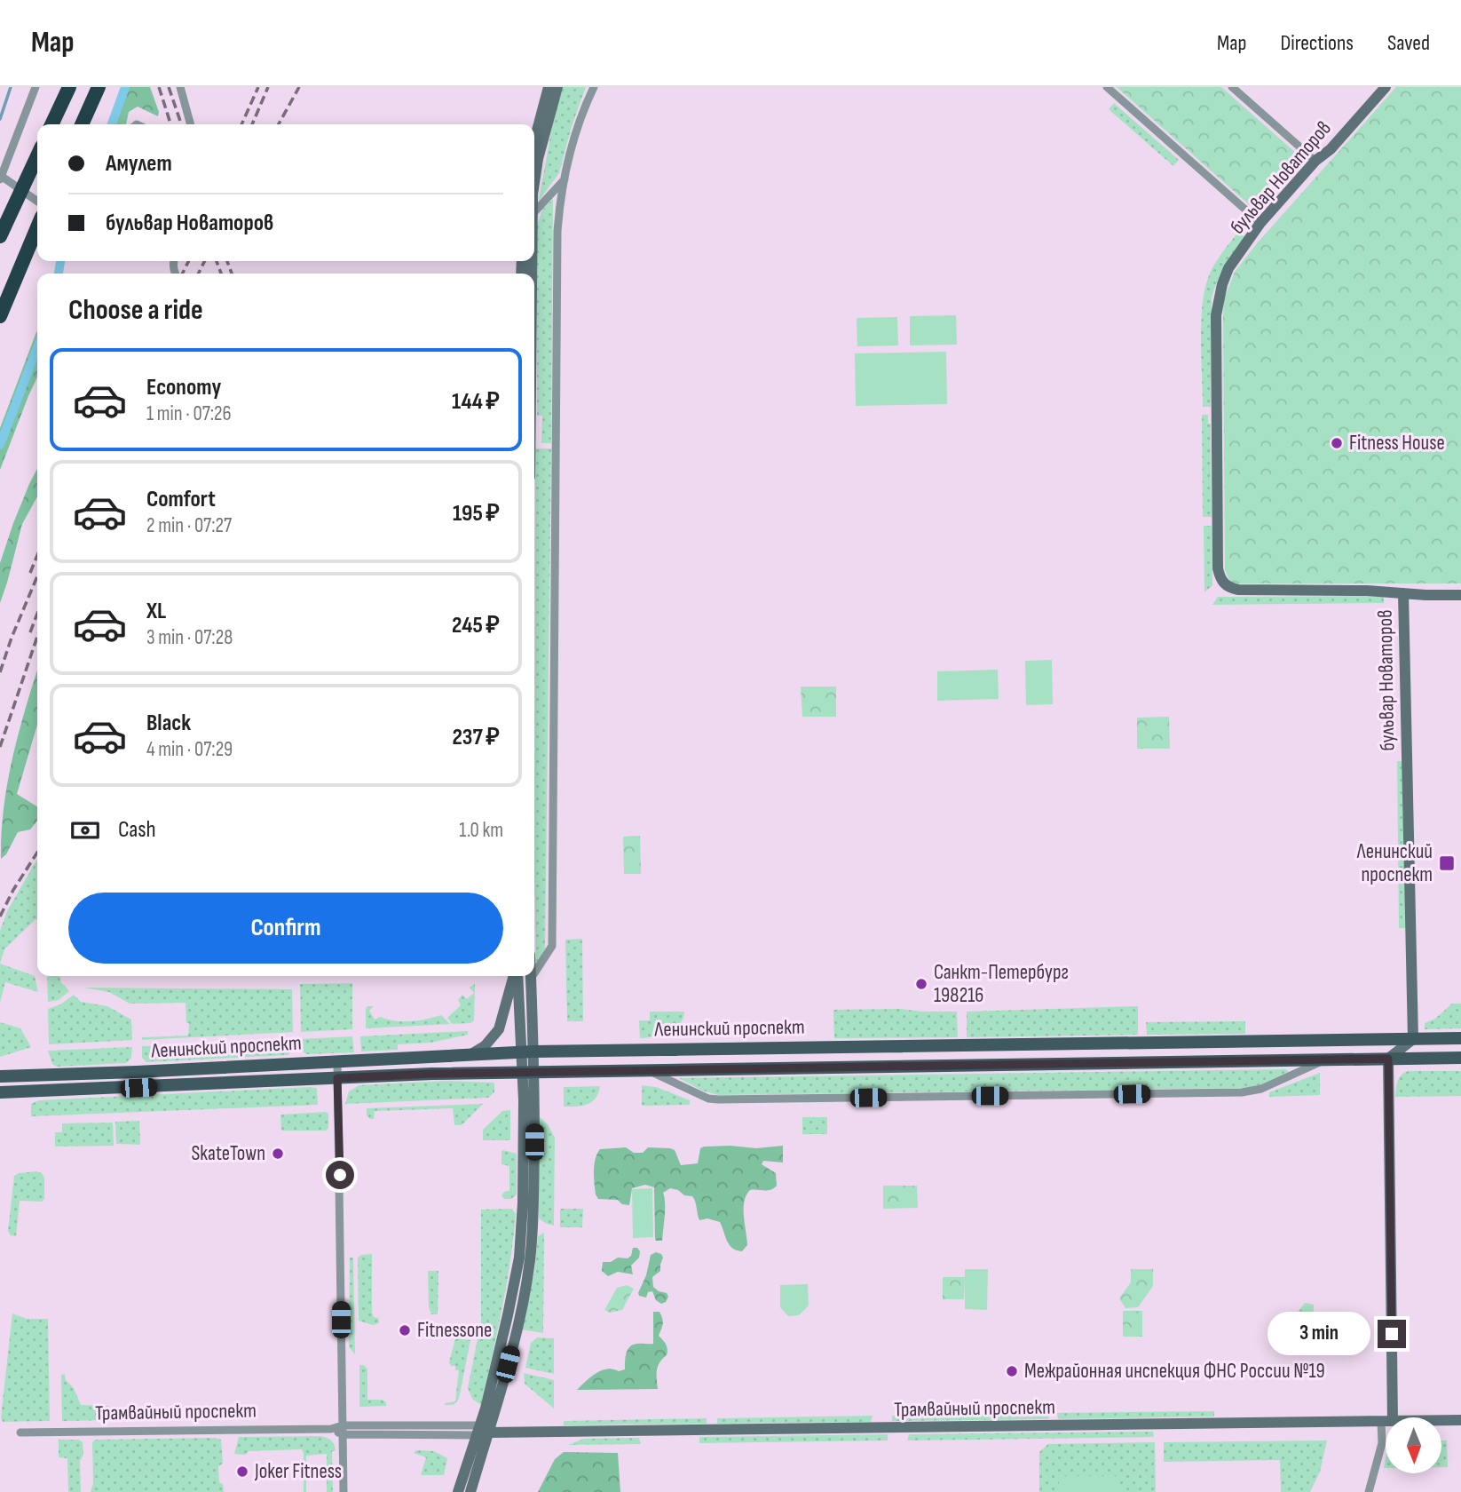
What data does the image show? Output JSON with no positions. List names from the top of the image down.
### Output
{
  "streets": {
    "main road": ["Ленинский проспект"],
    "street": ["бульвар Новаторов", "Трамвайный проспект"]
  },
  "crossings": [
    ["бульвар Новаторов", "Ленинский проспект"]
  ],
  "places": {
    "other": [
      "Fitness House",
      "Санкт-Петербург 198216",
      "SkateTown",
      "Fitnessone",
      "Межрайонная инспекция ФНС России №19",
      "Joker Fitness"
    ],
    "transit": ["Ленинский проспект"]
  },
  "north": "bottom",
  "page": {
    "header": "Map",
    "nav": ["Map", "Directions", "Saved"],
    "banner": ["Амулет", "бульвар Новаторов"],
    "heading": "Choose a ride",
    "list": [
      {
        "name": "Economy",
        "note": "1 min · 07:26",
        "value": "144 ₽"
      },
      {
        "name": "Comfort",
        "note": "2 min · 07:27",
        "value": "195 ₽"
      },
      {
        "name": "XL",
        "note": "3 min · 07:28",
        "value": "245 ₽"
      },
      {
        "name": "Black",
        "note": "4 min · 07:29",
        "value": "237 ₽"
      }
    ],
    "pay": ["Cash", "1.0 km"],
    "buttons": "Confirm",
    "bubble": "3 min"
  }
}
